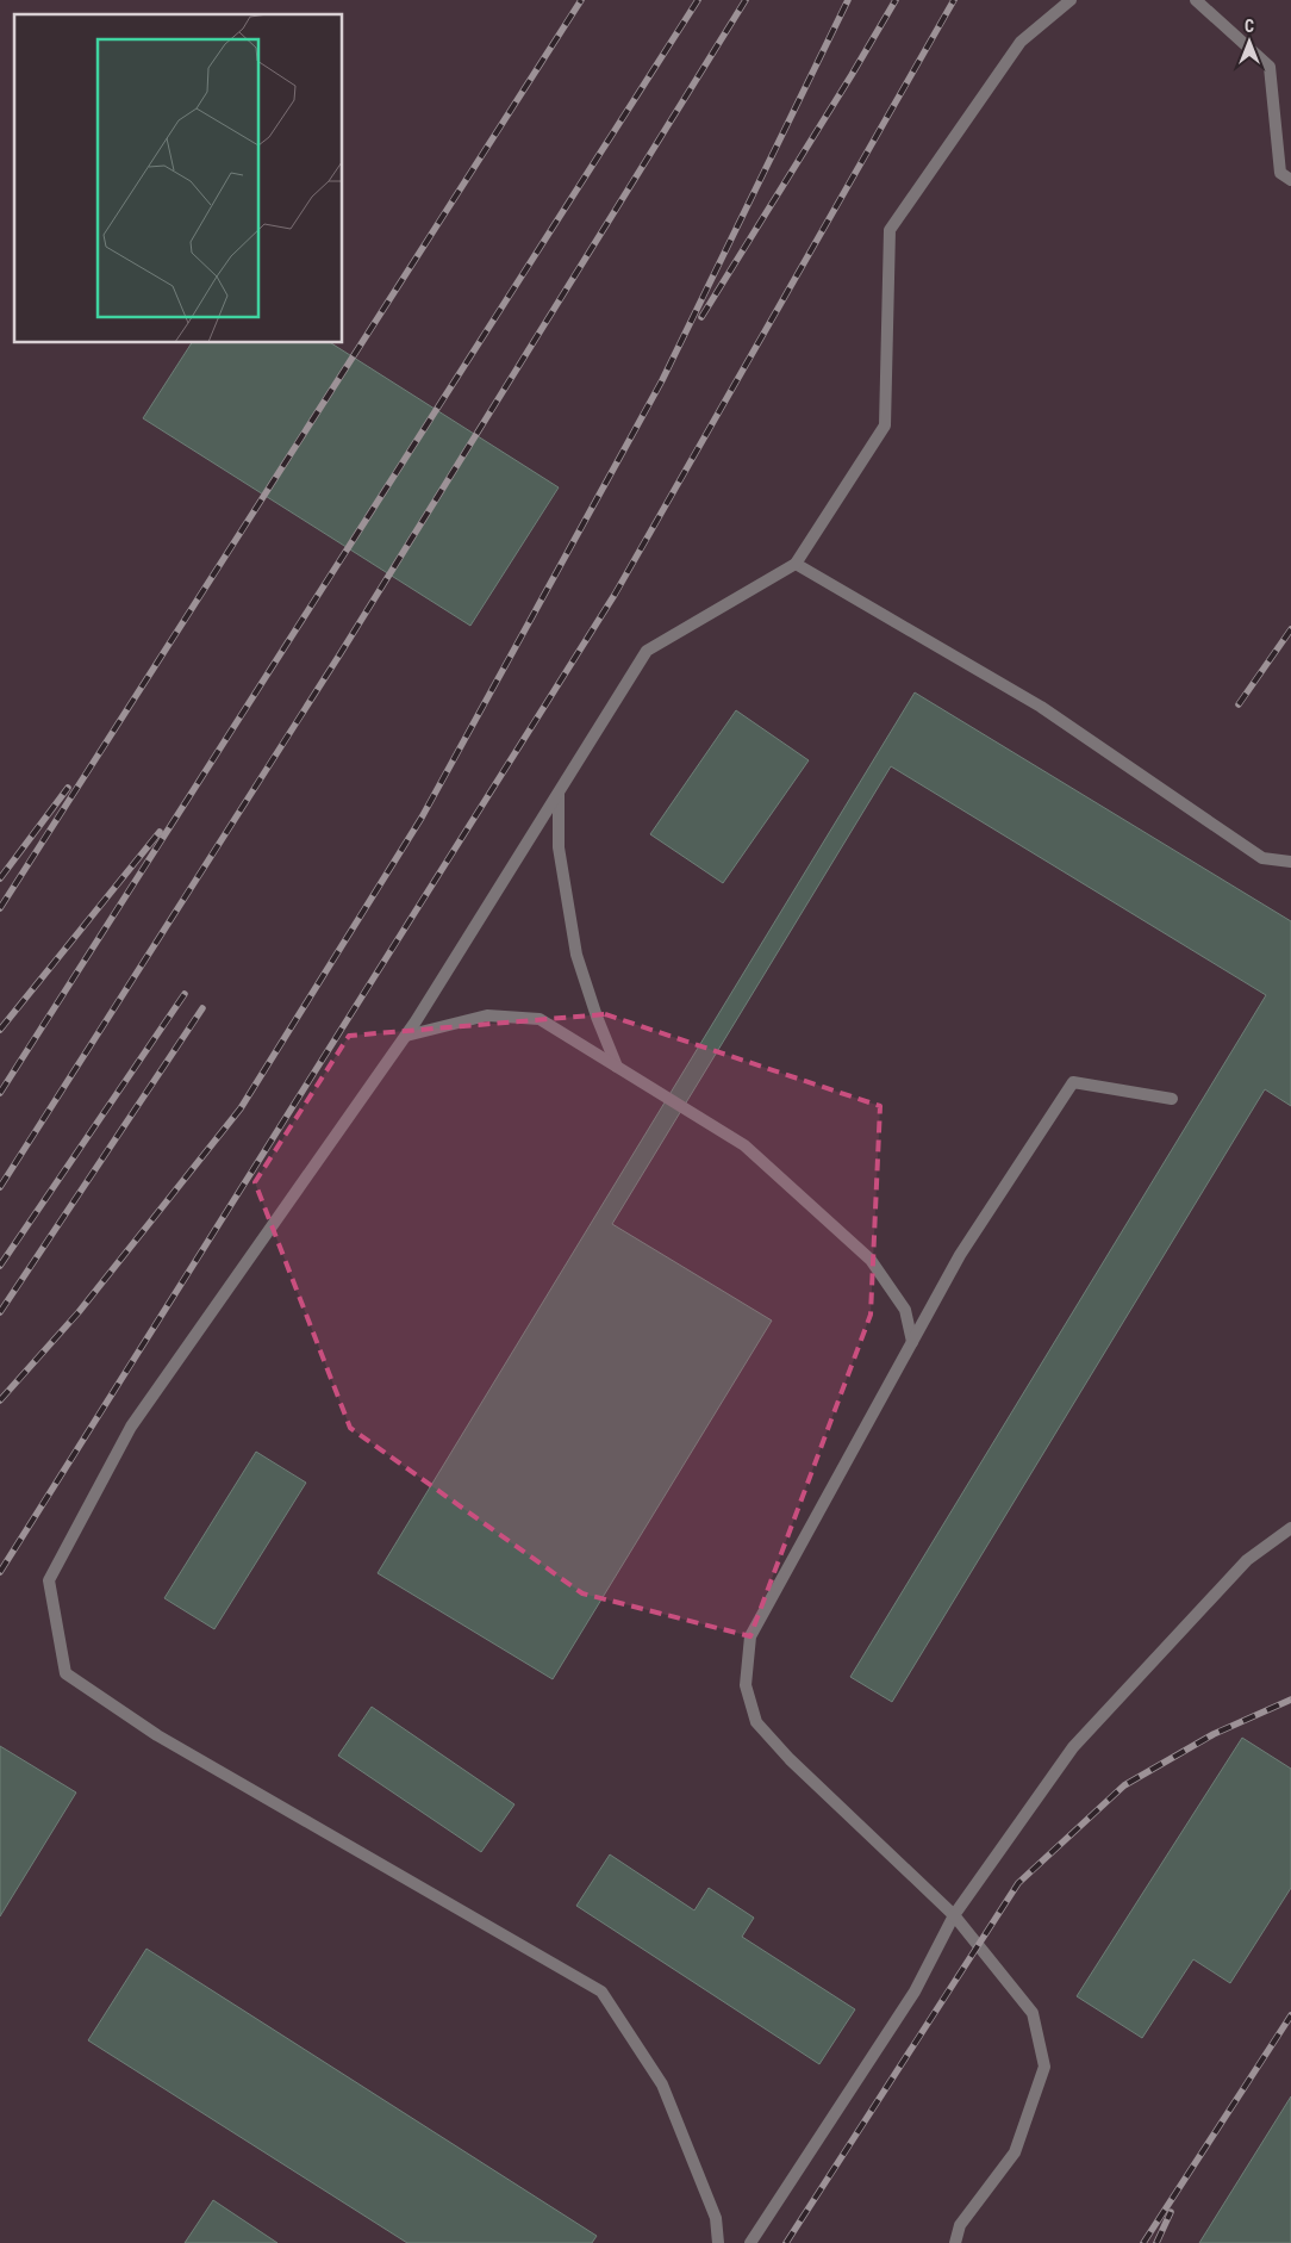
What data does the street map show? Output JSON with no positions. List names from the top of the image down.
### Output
{
  "north": "top"
}
